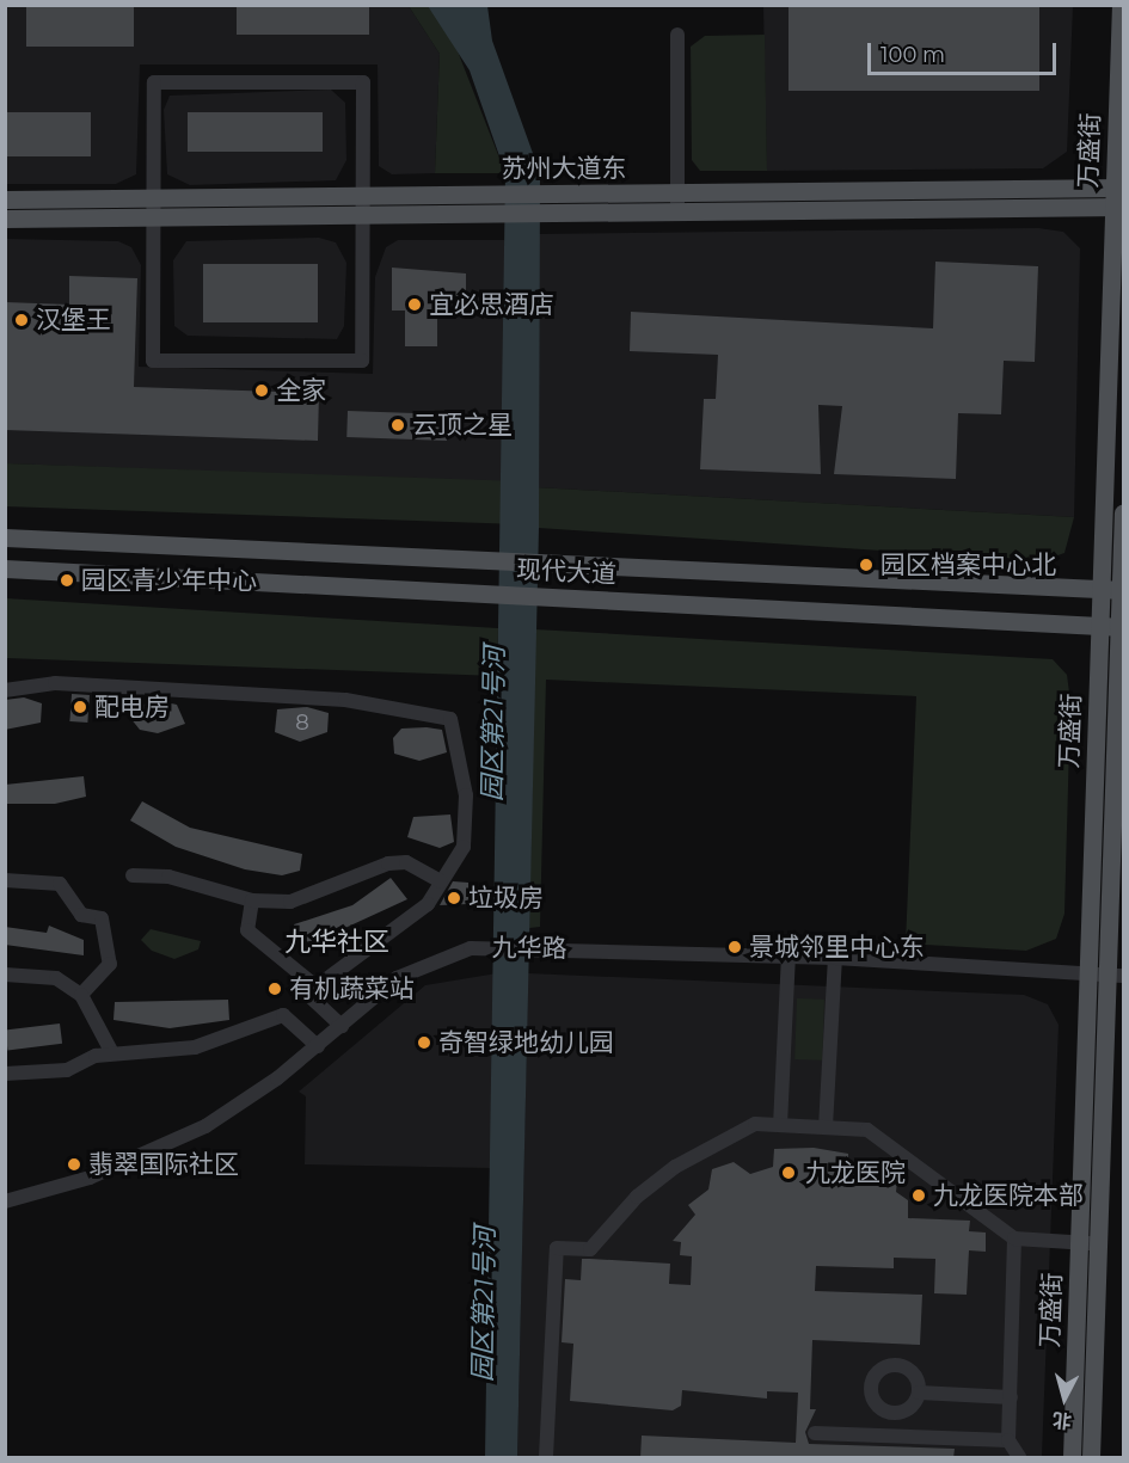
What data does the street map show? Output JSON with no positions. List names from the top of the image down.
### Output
{
  "streets": {
    "main road": ["万盛街", "苏州大道东", "现代大道"],
    "street": ["九华路"]
  },
  "crossings": [
    ["万盛街", "苏州大道东"],
    ["万盛街", "现代大道"],
    ["万盛街", "九华路"]
  ],
  "districts": ["九华社区"],
  "water": ["园区第21号河"],
  "places": [
    "宜必思酒店",
    "汉堡王",
    "全家",
    "云顶之星",
    "园区档案中心北",
    "园区青少年中心",
    "配电房",
    "垃圾房",
    "景城邻里中心东",
    "有机蔬菜站",
    "奇智绿地幼儿园",
    "翡翠国际社区",
    "九龙医院",
    "九龙医院本部"
  ],
  "house_numbers": ["8"],
  "scale_bar": "100 m",
  "north": "bottom"
}
